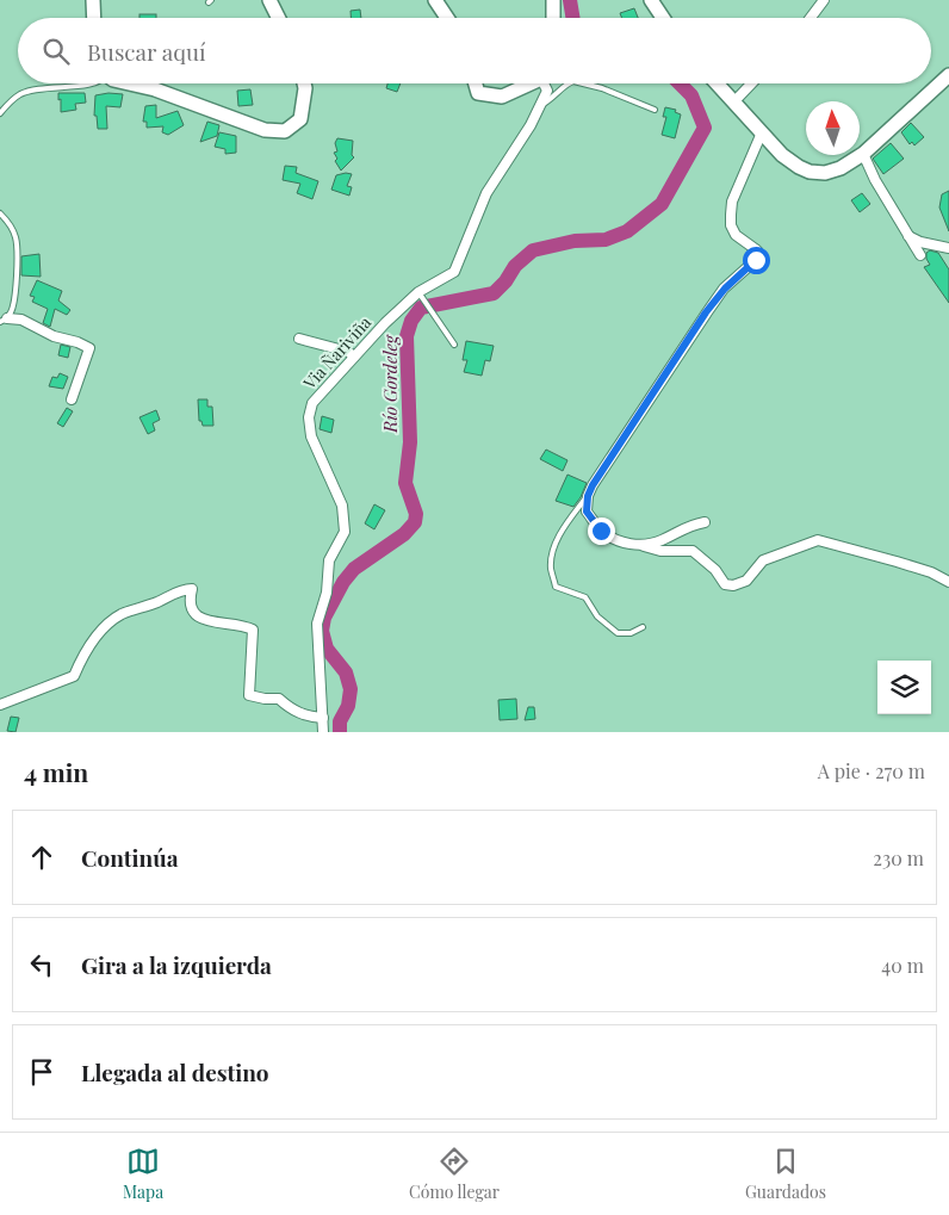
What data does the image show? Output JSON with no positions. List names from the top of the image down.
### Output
{
  "streets": {
    "street": ["Via Ñariviña"]
  },
  "water": ["Río Gordeleg"],
  "north": "top",
  "page": {
    "search": "Buscar aquí",
    "heading": ["4 min", "A pie · 270 m"],
    "list": [
      ["Continúa", "230 m"],
      ["Gira a la izquierda", "40 m"],
      "Llegada al destino"
    ],
    "nav": ["Mapa", "Cómo llegar", "Guardados"]
  }
}
